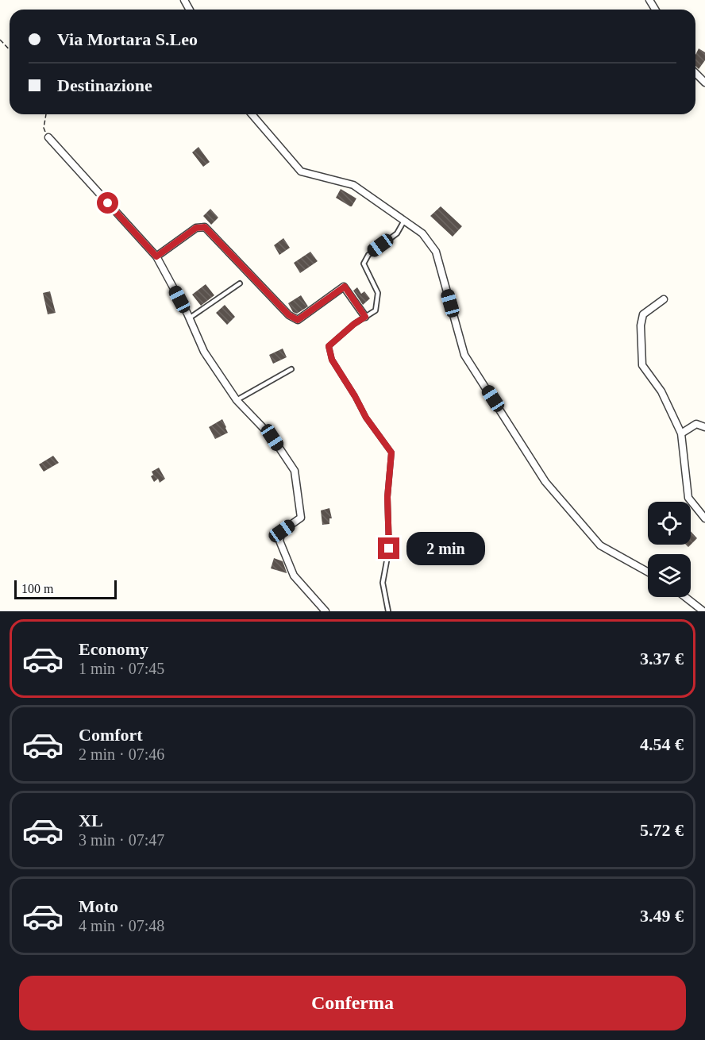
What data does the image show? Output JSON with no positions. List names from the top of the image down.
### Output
{
  "scale_bar": "100 m",
  "page": {
    "banner": ["Via Mortara S.Leo", "Destinazione"],
    "bubble": "2 min",
    "scale": "100 m",
    "list": [
      {
        "name": "Economy",
        "note": "1 min · 07:45",
        "value": "3.37 €"
      },
      {
        "name": "Comfort",
        "note": "2 min · 07:46",
        "value": "4.54 €"
      },
      {
        "name": "XL",
        "note": "3 min · 07:47",
        "value": "5.72 €"
      },
      {
        "name": "Moto",
        "note": "4 min · 07:48",
        "value": "3.49 €"
      }
    ],
    "buttons": "Conferma"
  }
}
